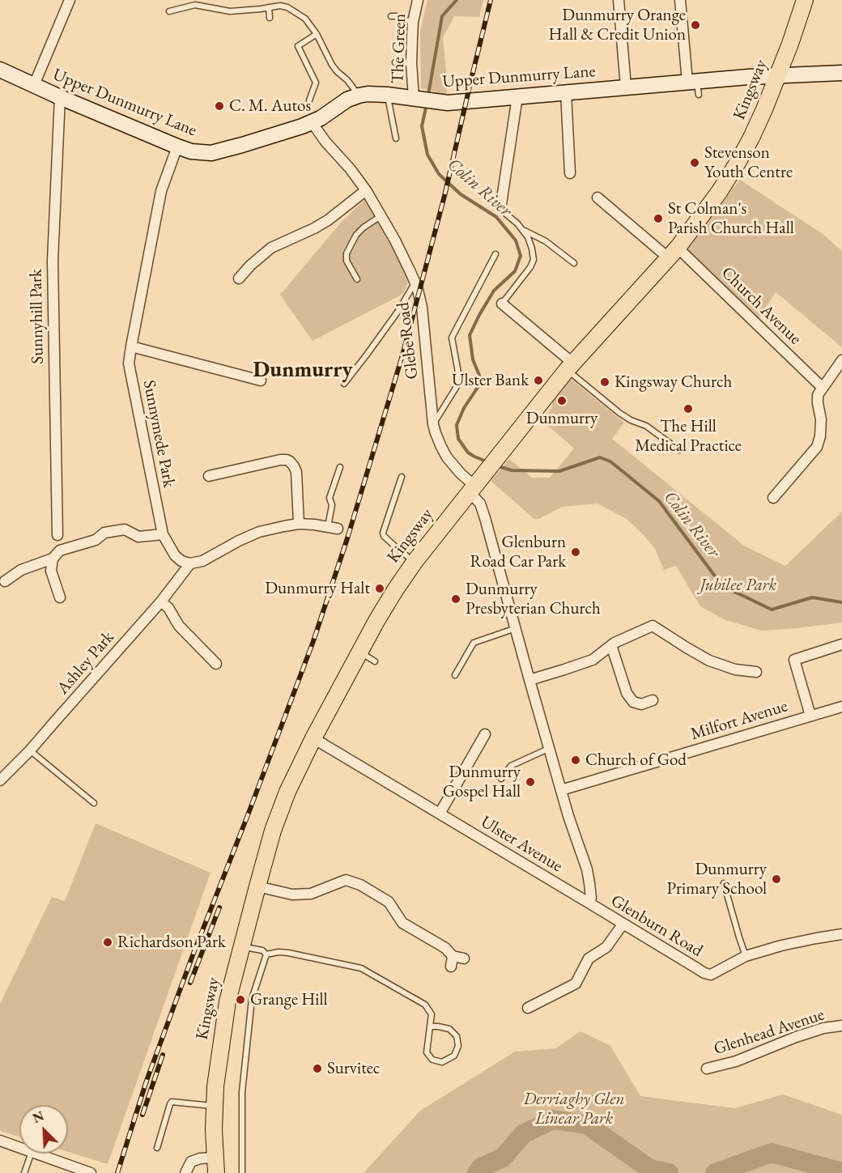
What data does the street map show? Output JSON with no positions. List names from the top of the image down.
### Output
{
  "streets": {
    "main road": ["Kingsway"],
    "street": [
      "The Green",
      "Upper Dunmurry Lane",
      "Church Avenue",
      "Sunnyhill Park",
      "Glebe Road",
      "Sunnymede Park",
      "Ashley Park",
      "Milfort Avenue",
      "Ulster Avenue",
      "Glenburn Road",
      "Glenhead Avenue"
    ]
  },
  "crossings": [
    ["The Green", "Upper Dunmurry Lane"],
    ["Upper Dunmurry Lane", "Kingsway"],
    ["Upper Dunmurry Lane", "Sunnyhill Park"],
    ["Upper Dunmurry Lane", "Glebe Road"],
    ["Upper Dunmurry Lane", "Sunnymede Park"],
    ["Kingsway", "Church Avenue"],
    ["Kingsway", "Glebe Road"],
    ["Kingsway", "Ulster Avenue"],
    ["Kingsway", "Glenburn Road"],
    ["Glebe Road", "Glenburn Road"],
    ["Sunnymede Park", "Ashley Park"],
    ["Milfort Avenue", "Glenburn Road"],
    ["Ulster Avenue", "Glenburn Road"]
  ],
  "districts": ["Dunmurry"],
  "water": ["Colin River"],
  "parks": ["Jubilee Park", "Derriaghy Glen Linear Park"],
  "places": [
    "Dunmurry Orange Hall & Credit Union",
    "C. M. Autos",
    "Stevenson Youth Centre",
    "St Colman's Parish Church Hall",
    "Ulster Bank",
    "Kingsway Church",
    "Dunmurry",
    "The Hill Medical Practice",
    "Glenburn Road Car Park",
    "Dunmurry Halt",
    "Dunmurry Presbyterian Church",
    "Church of God",
    "Dunmurry Gospel Hall",
    "Dunmurry Primary School",
    "Richardson Park",
    "Grange Hill",
    "Survitec"
  ],
  "north": "top left"
}
